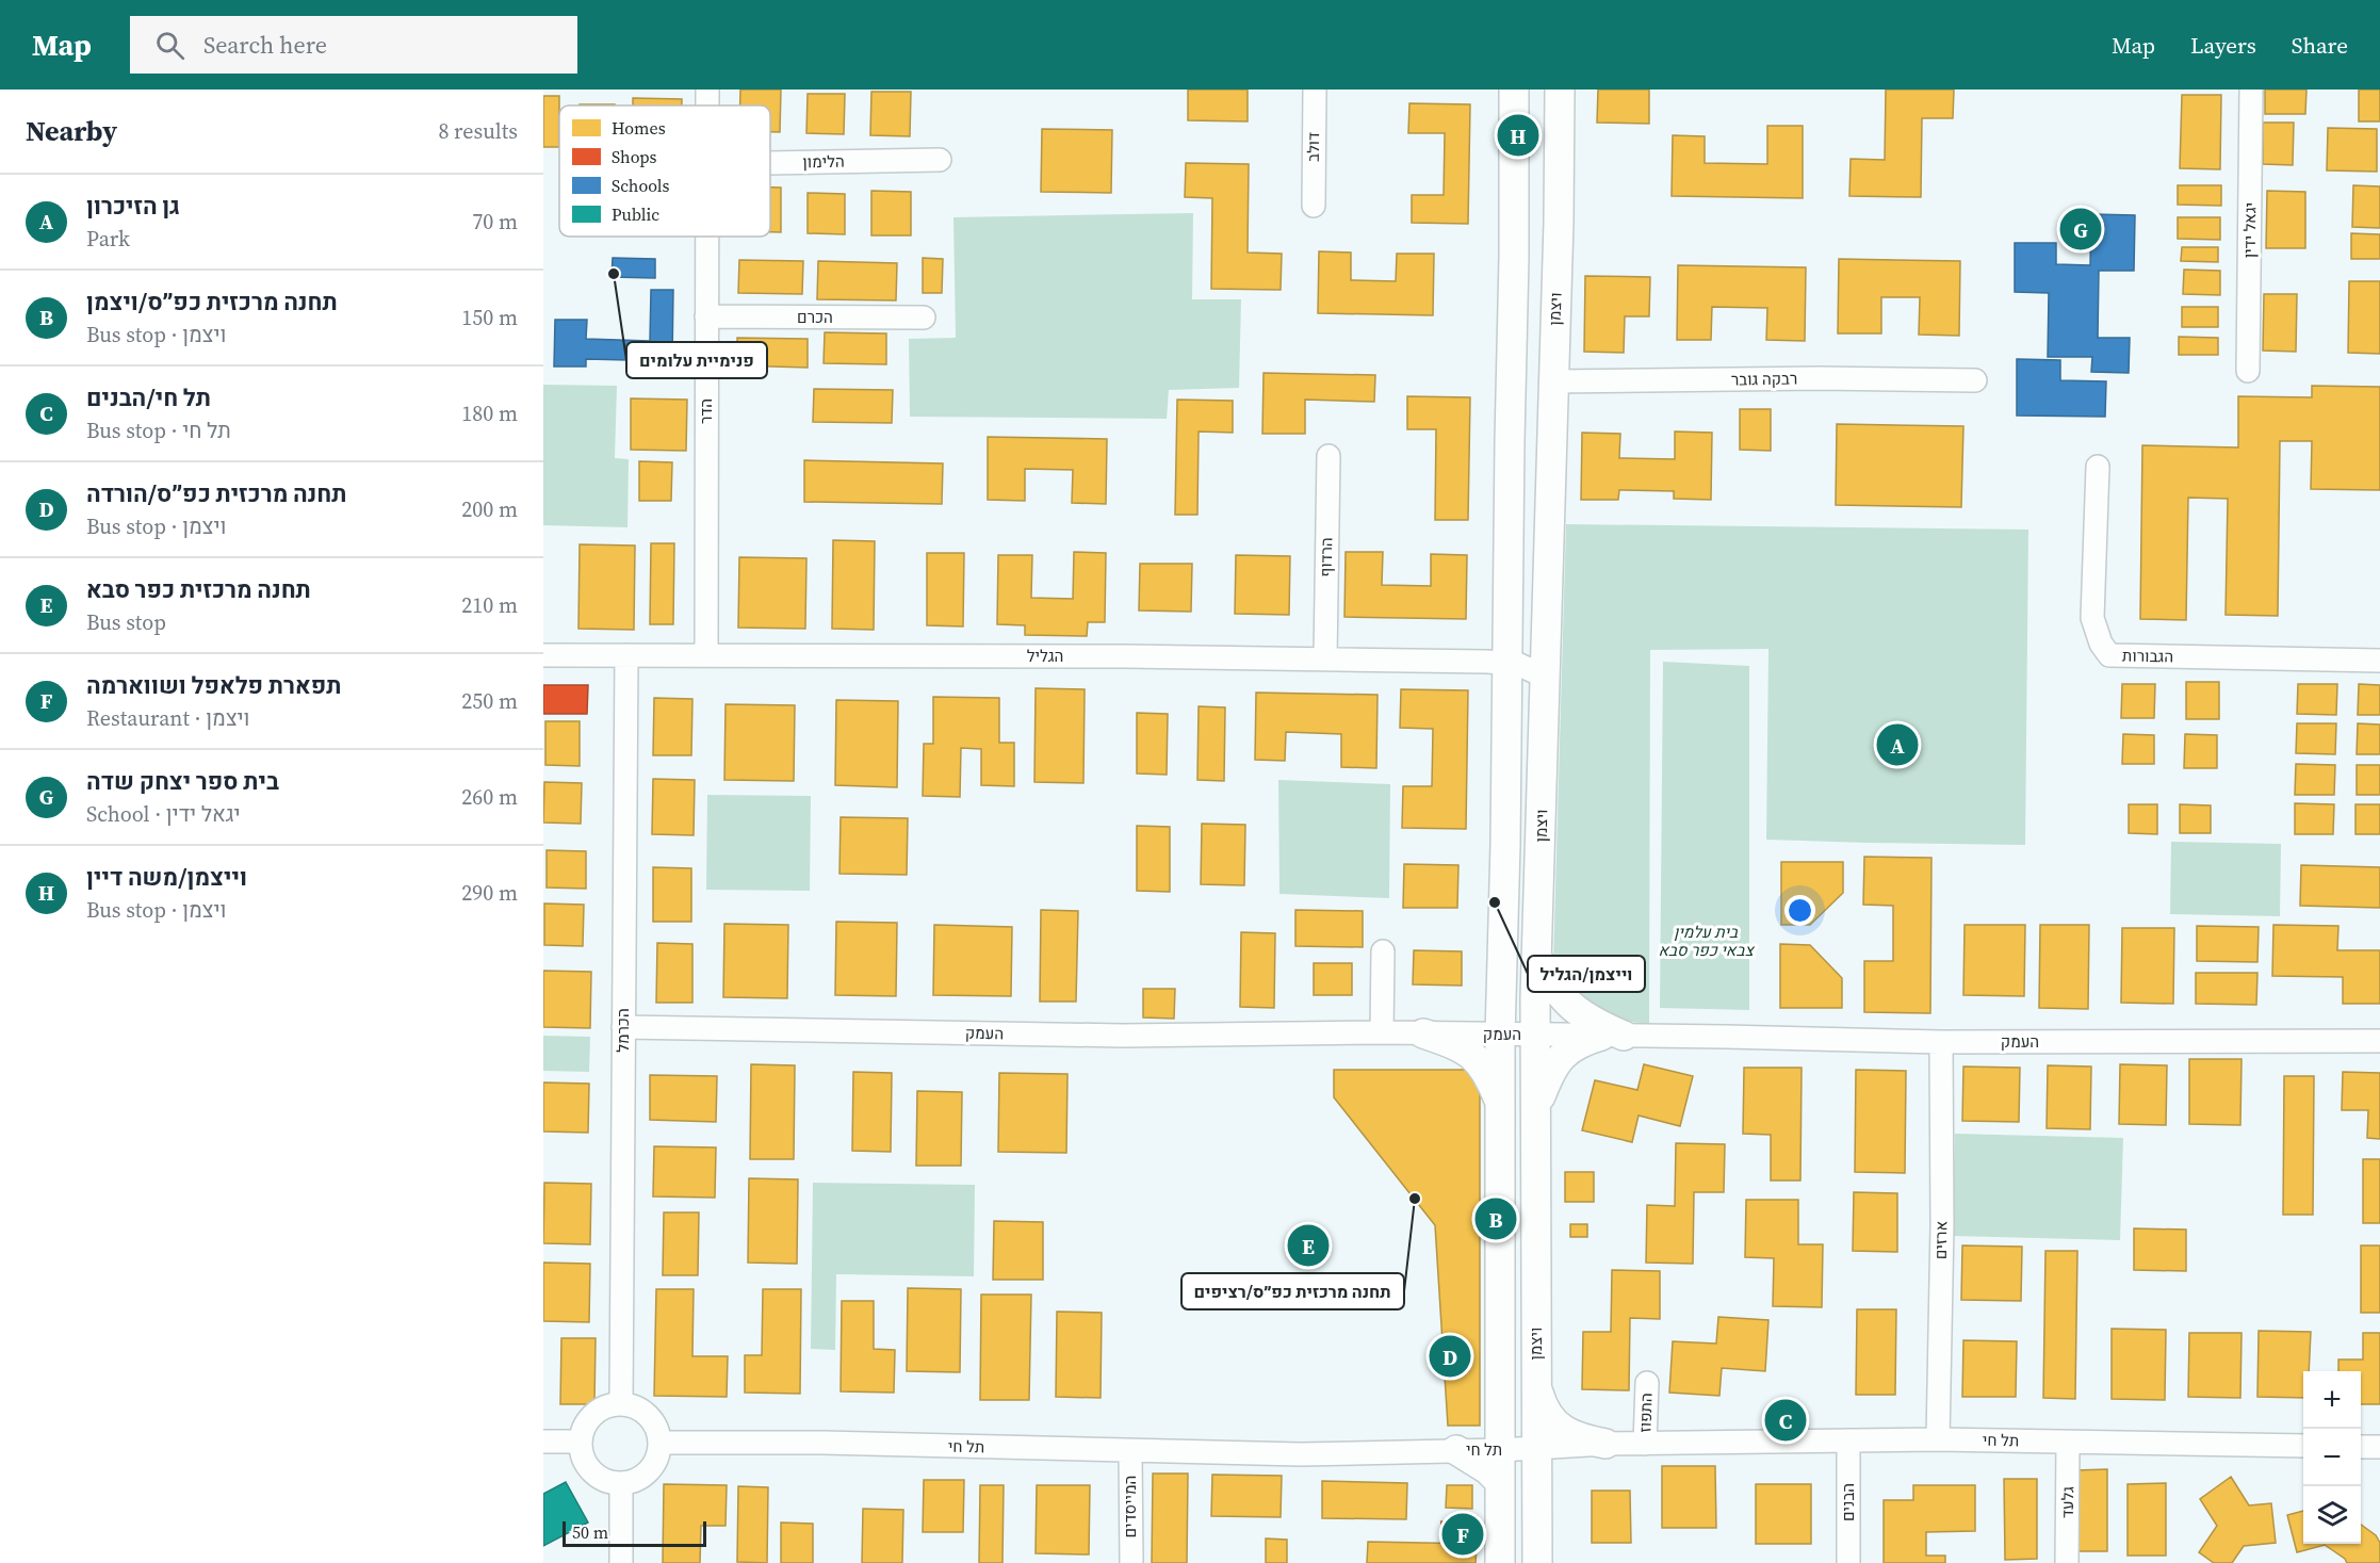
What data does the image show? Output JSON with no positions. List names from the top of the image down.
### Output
{
  "streets": {
    "main road": ["ויצמן"],
    "street": [
      "דולב",
      "הלימון",
      "יגאל ידין",
      "הכרם",
      "רבקה גובר",
      "הדר",
      "הרדוף",
      "הגליל",
      "הגבורות",
      "הכרמל",
      "העמק",
      "ארזים",
      "התפוז",
      "תל חי",
      "הבנים",
      "גלעד",
      "המייסדים"
    ]
  },
  "crossings": [
    ["ויצמן", "רבקה גובר"],
    ["ויצמן", "הגליל"],
    ["ויצמן", "העמק"],
    ["ויצמן", "תל חי"],
    ["הכרם", "הדר"],
    ["הדר", "הגליל"],
    ["הרדוף", "הגליל"],
    ["הגליל", "הכרמל"],
    ["הכרמל", "העמק"],
    ["הכרמל", "תל חי"],
    ["העמק", "ארזים"],
    ["ארזים", "תל חי"],
    ["התפוז", "תל חי"],
    ["תל חי", "הבנים"],
    ["תל חי", "גלעד"],
    ["תל חי", "המייסדים"]
  ],
  "parks": ["בית עלמין צבאי כפר סבא"],
  "places": ["פנימיית עלומים", "וייצמן/הגליל", "תחנה מרכזית כפ״ס/רציפים"],
  "legend": [
    "Homes",
    "Shops",
    "Schools",
    "Public"
  ],
  "scale_bar": "50 m",
  "page": {
    "header": "Map",
    "search": "Search here",
    "nav": ["Map", "Layers", "Share"],
    "heading": ["Nearby", "8 results"],
    "pins": [
      "H",
      "G",
      "A",
      "B",
      "E",
      "D",
      "C",
      "F"
    ],
    "list": [
      {
        "mark": "A",
        "name": "גן הזיכרון",
        "note": "Park",
        "value": "70 m"
      },
      {
        "mark": "B",
        "name": "תחנה מרכזית כפ״ס/ויצמן",
        "note": "Bus stop · ויצמן",
        "value": "150 m"
      },
      {
        "mark": "C",
        "name": "תל חי/הבנים",
        "note": "Bus stop · תל חי",
        "value": "180 m"
      },
      {
        "mark": "D",
        "name": "תחנה מרכזית כפ״ס/הורדה",
        "note": "Bus stop · ויצמן",
        "value": "200 m"
      },
      {
        "mark": "E",
        "name": "תחנה מרכזית כפר סבא",
        "note": "Bus stop",
        "value": "210 m"
      },
      {
        "mark": "F",
        "name": "תפארת פלאפל ושווארמה",
        "note": "Restaurant · ויצמן",
        "value": "250 m"
      },
      {
        "mark": "G",
        "name": "בית ספר יצחק שדה",
        "note": "School · יגאל ידין",
        "value": "260 m"
      },
      {
        "mark": "H",
        "name": "וייצמן/משה דיין",
        "note": "Bus stop · ויצמן",
        "value": "290 m"
      }
    ],
    "map_buttons": ["+", "−"],
    "scale": "50 m"
  }
}
